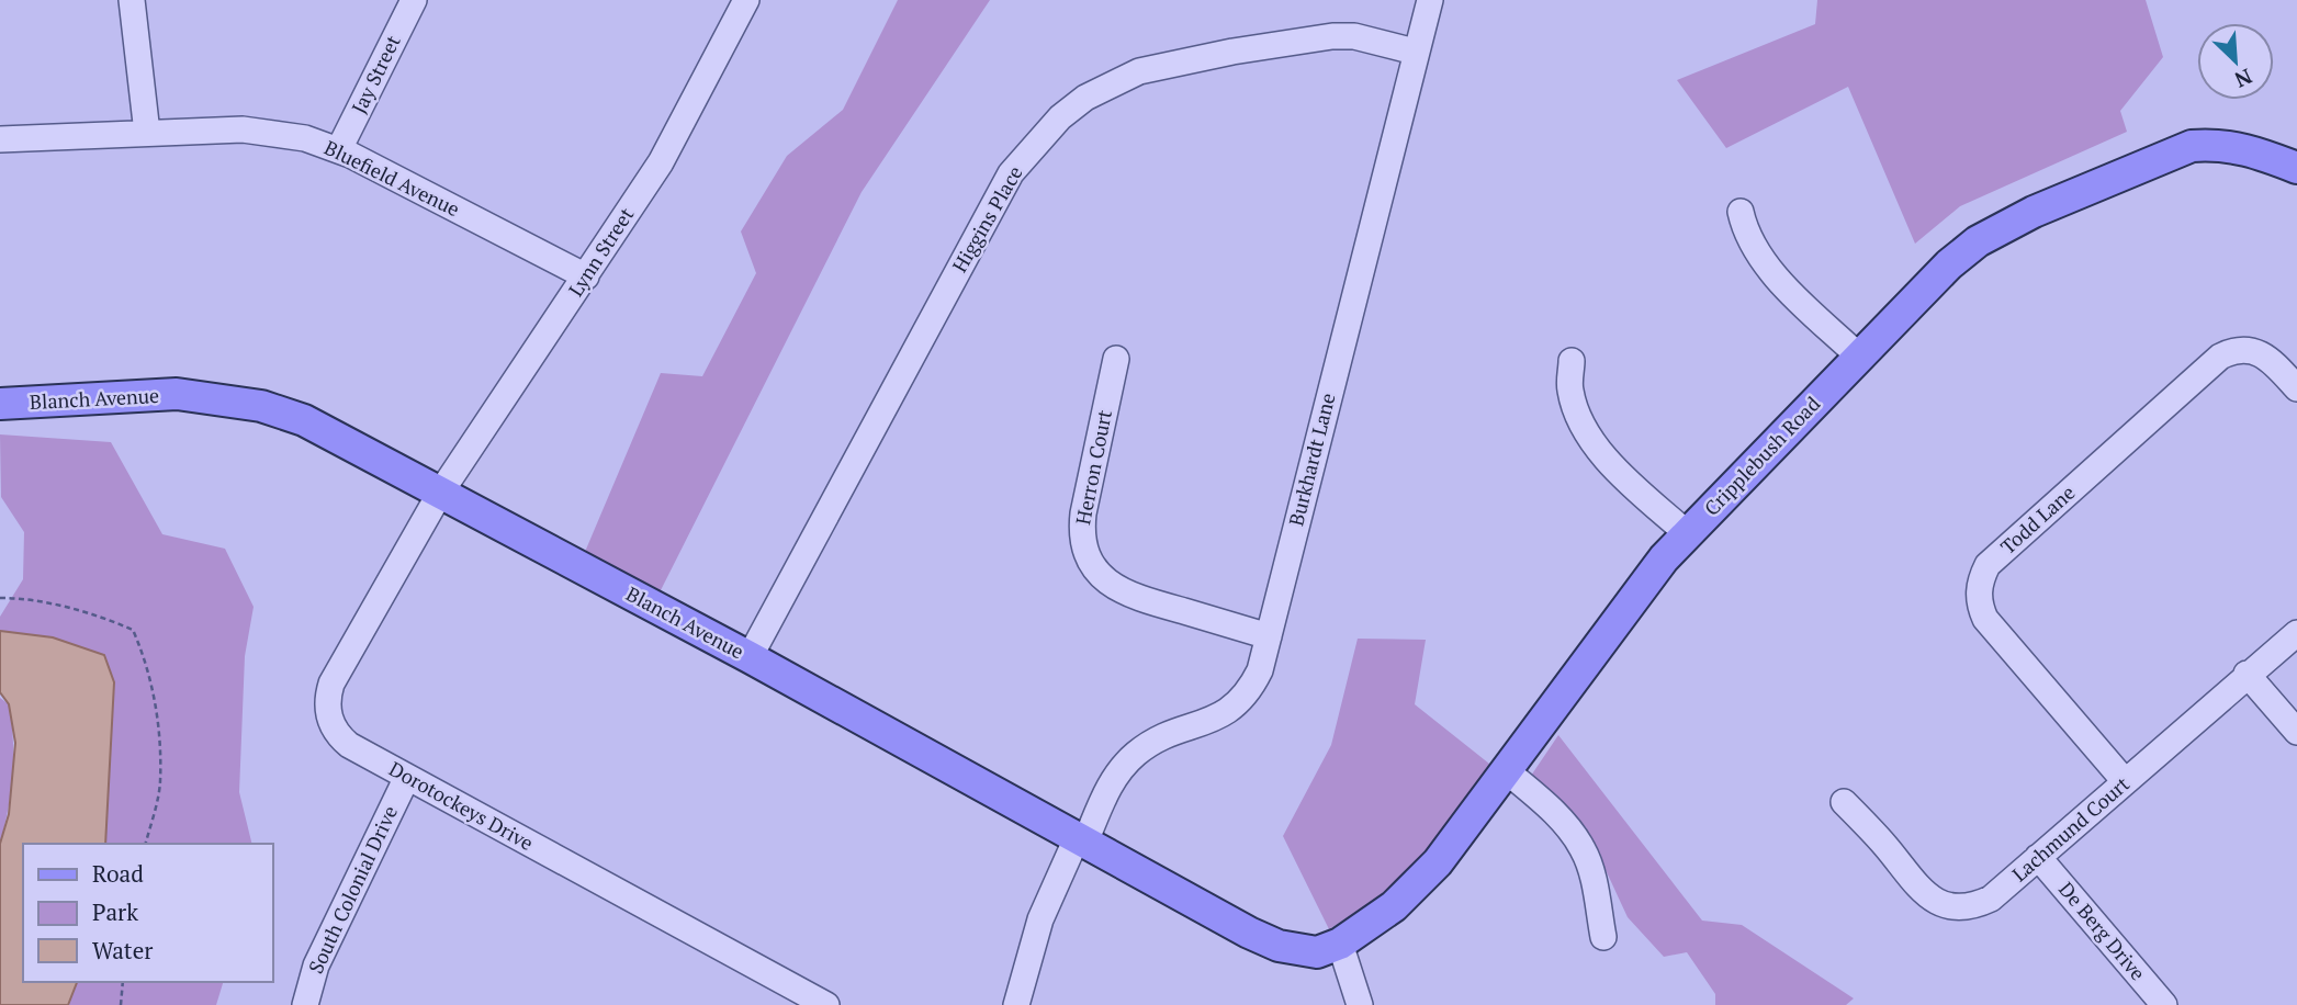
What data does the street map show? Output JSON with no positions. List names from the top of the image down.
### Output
{
  "streets": {
    "main road": ["Blanch Avenue", "Cripplebush Road"],
    "street": [
      "Jay Street",
      "Bluefield Avenue",
      "Higgins Place",
      "Lynn Street",
      "Burkhardt Lane",
      "Herron Court",
      "Todd Lane",
      "Dorotockeys Drive",
      "Lachmund Court",
      "South Colonial Drive",
      "De Berg Drive"
    ]
  },
  "crossings": [
    ["Jay Street", "Bluefield Avenue"],
    ["Bluefield Avenue", "Lynn Street"],
    ["Higgins Place", "Blanch Avenue"],
    ["Higgins Place", "Burkhardt Lane"],
    ["Lynn Street", "Blanch Avenue"],
    ["Lynn Street", "Dorotockeys Drive"],
    ["Blanch Avenue", "Cripplebush Road"],
    ["Blanch Avenue", "Burkhardt Lane"],
    ["Blanch Avenue", "Dorotockeys Drive"],
    ["Burkhardt Lane", "Herron Court"],
    ["Todd Lane", "Lachmund Court"],
    ["Dorotockeys Drive", "South Colonial Drive"],
    ["Lachmund Court", "De Berg Drive"]
  ],
  "legend": ["Road", "Park", "Water"],
  "north": "bottom right"
}
